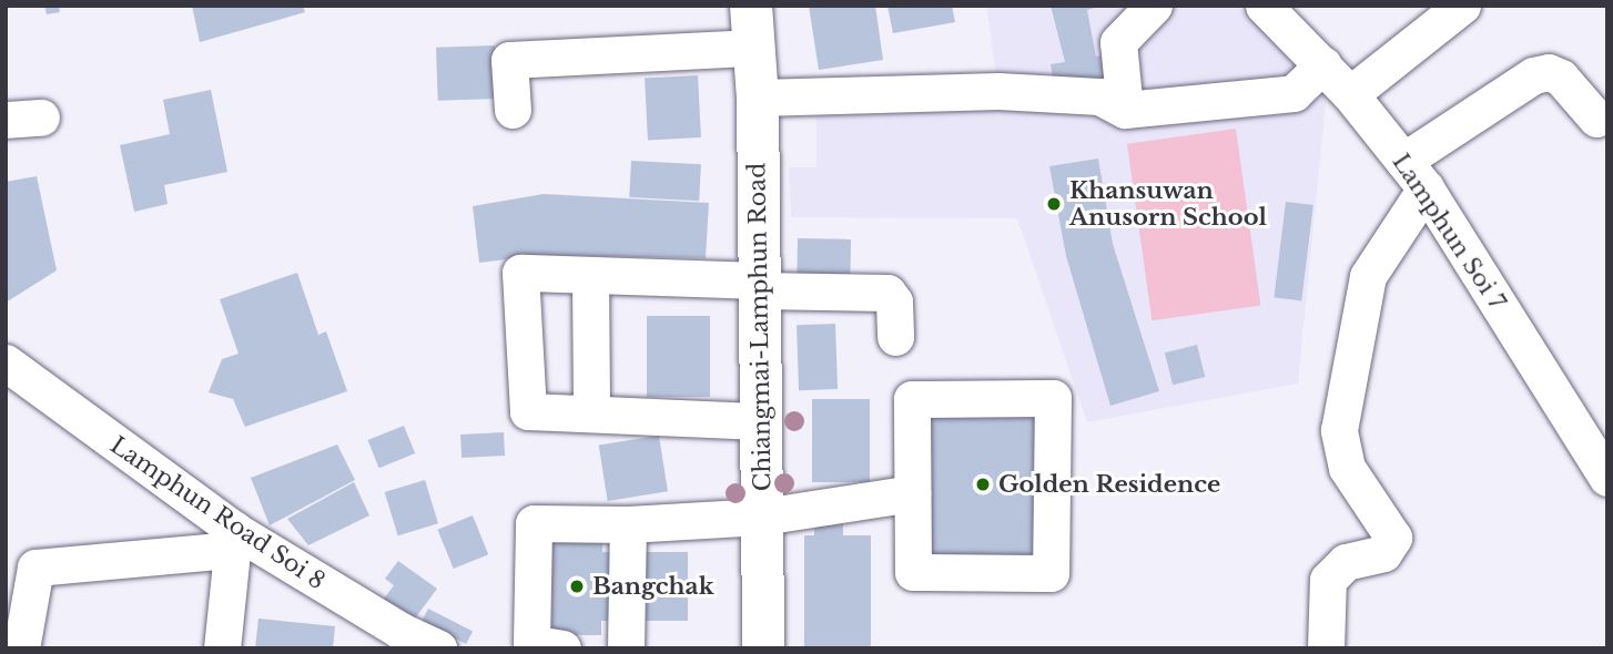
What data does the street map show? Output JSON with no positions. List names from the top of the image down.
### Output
{
  "streets": {
    "main road": ["Chiangmai-Lamphun Road"],
    "street": ["Lamphun Soi 7", "Lamphun Road Soi 8"]
  },
  "places": ["Khansuwan Anusorn School", "Golden Residence", "Bangchak"]
}
